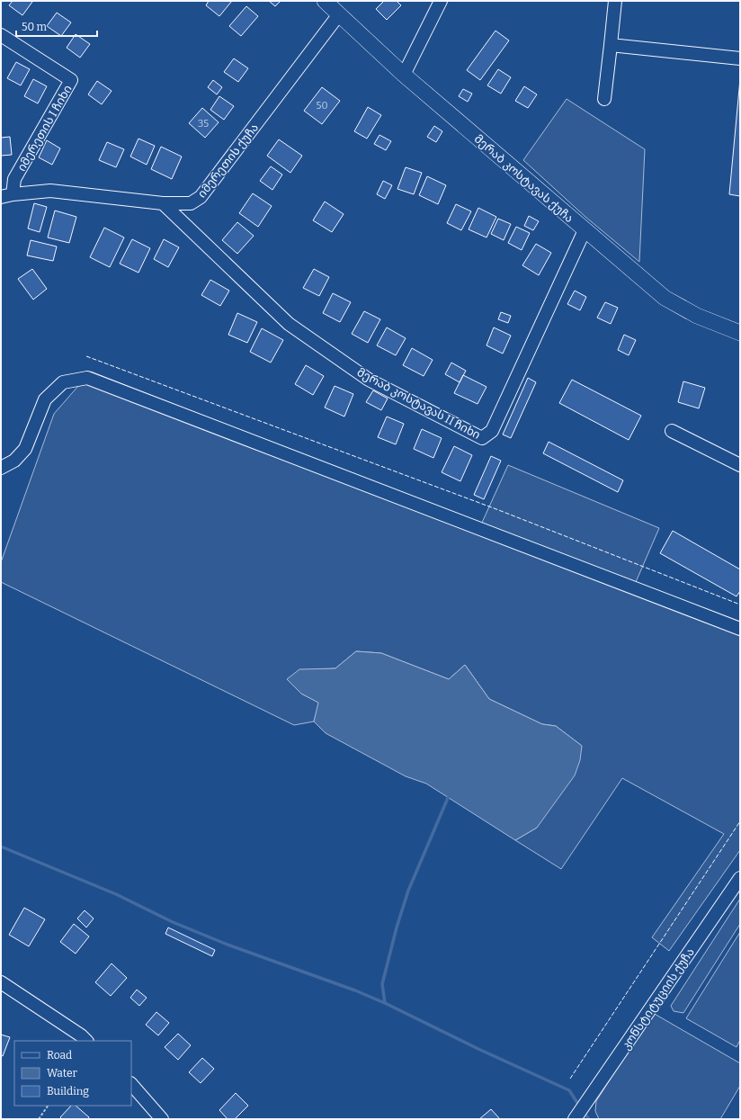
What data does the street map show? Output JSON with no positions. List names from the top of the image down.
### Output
{
  "streets": {
    "main road": ["მერაბ კოსტავას ქუჩა"],
    "street": [
      "იმერეთის I ჩიხი",
      "იმერეთის ქუჩა",
      "მერაბ კოსტავას II ჩიხი",
      "კონსტიტუციის ქუჩა"
    ]
  },
  "crossings": [
    ["იმერეთის I ჩიხი", "იმერეთის ქუჩა"],
    ["იმერეთის ქუჩა", "მერაბ კოსტავას ქუჩა"],
    ["იმერეთის ქუჩა", "მერაბ კოსტავას II ჩიხი"],
    ["მერაბ კოსტავას ქუჩა", "მერაბ კოსტავას II ჩიხი"]
  ],
  "house_numbers": ["50", "35"],
  "legend": ["Road", "Water", "Building"],
  "scale_bar": "50 m"
}
